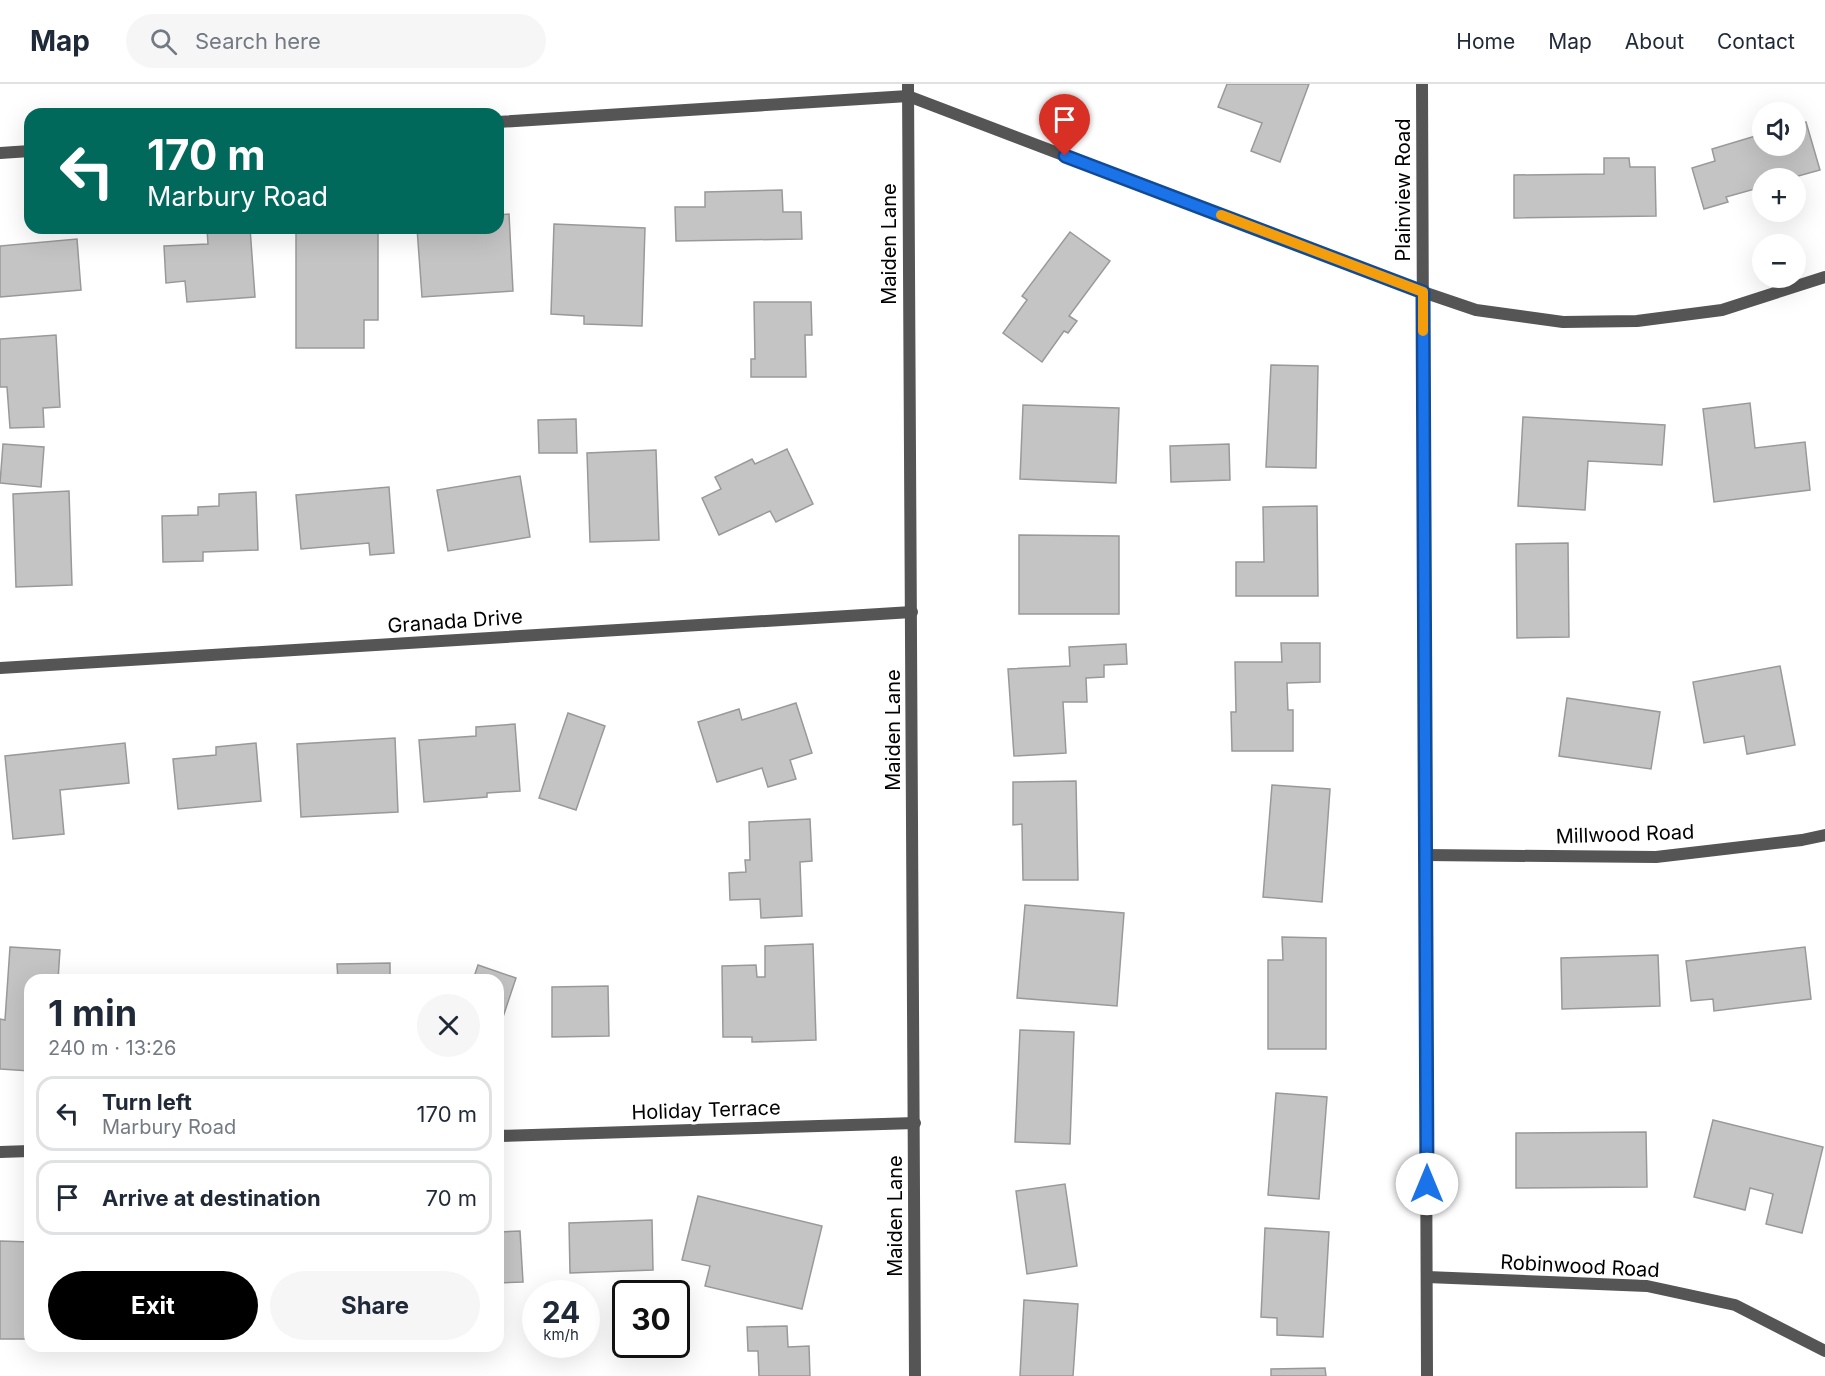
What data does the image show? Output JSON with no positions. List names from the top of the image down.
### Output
{
  "streets": {
    "street": [
      "Plainview Road",
      "Maiden Lane",
      "Granada Drive",
      "Millwood Road",
      "Holiday Terrace",
      "Robinwood Road"
    ]
  },
  "crossings": [
    ["Plainview Road", "Millwood Road"],
    ["Plainview Road", "Robinwood Road"],
    ["Maiden Lane", "Granada Drive"],
    ["Maiden Lane", "Holiday Terrace"]
  ],
  "page": {
    "header": "Map",
    "search": "Search here",
    "nav": [
      "Home",
      "Map",
      "About",
      "Contact"
    ],
    "map_buttons": ["+", "−"],
    "turn": ["170 m", "Marbury Road"],
    "heading": ["1 min", "240 m · 13:26"],
    "list": [
      {
        "name": "Turn left",
        "note": "Marbury Road",
        "value": "170 m"
      },
      {
        "name": "Arrive at destination",
        "value": "70 m"
      }
    ],
    "buttons": ["Exit", "Share"],
    "speed": "24 km/h",
    "limit": "30"
  }
}
